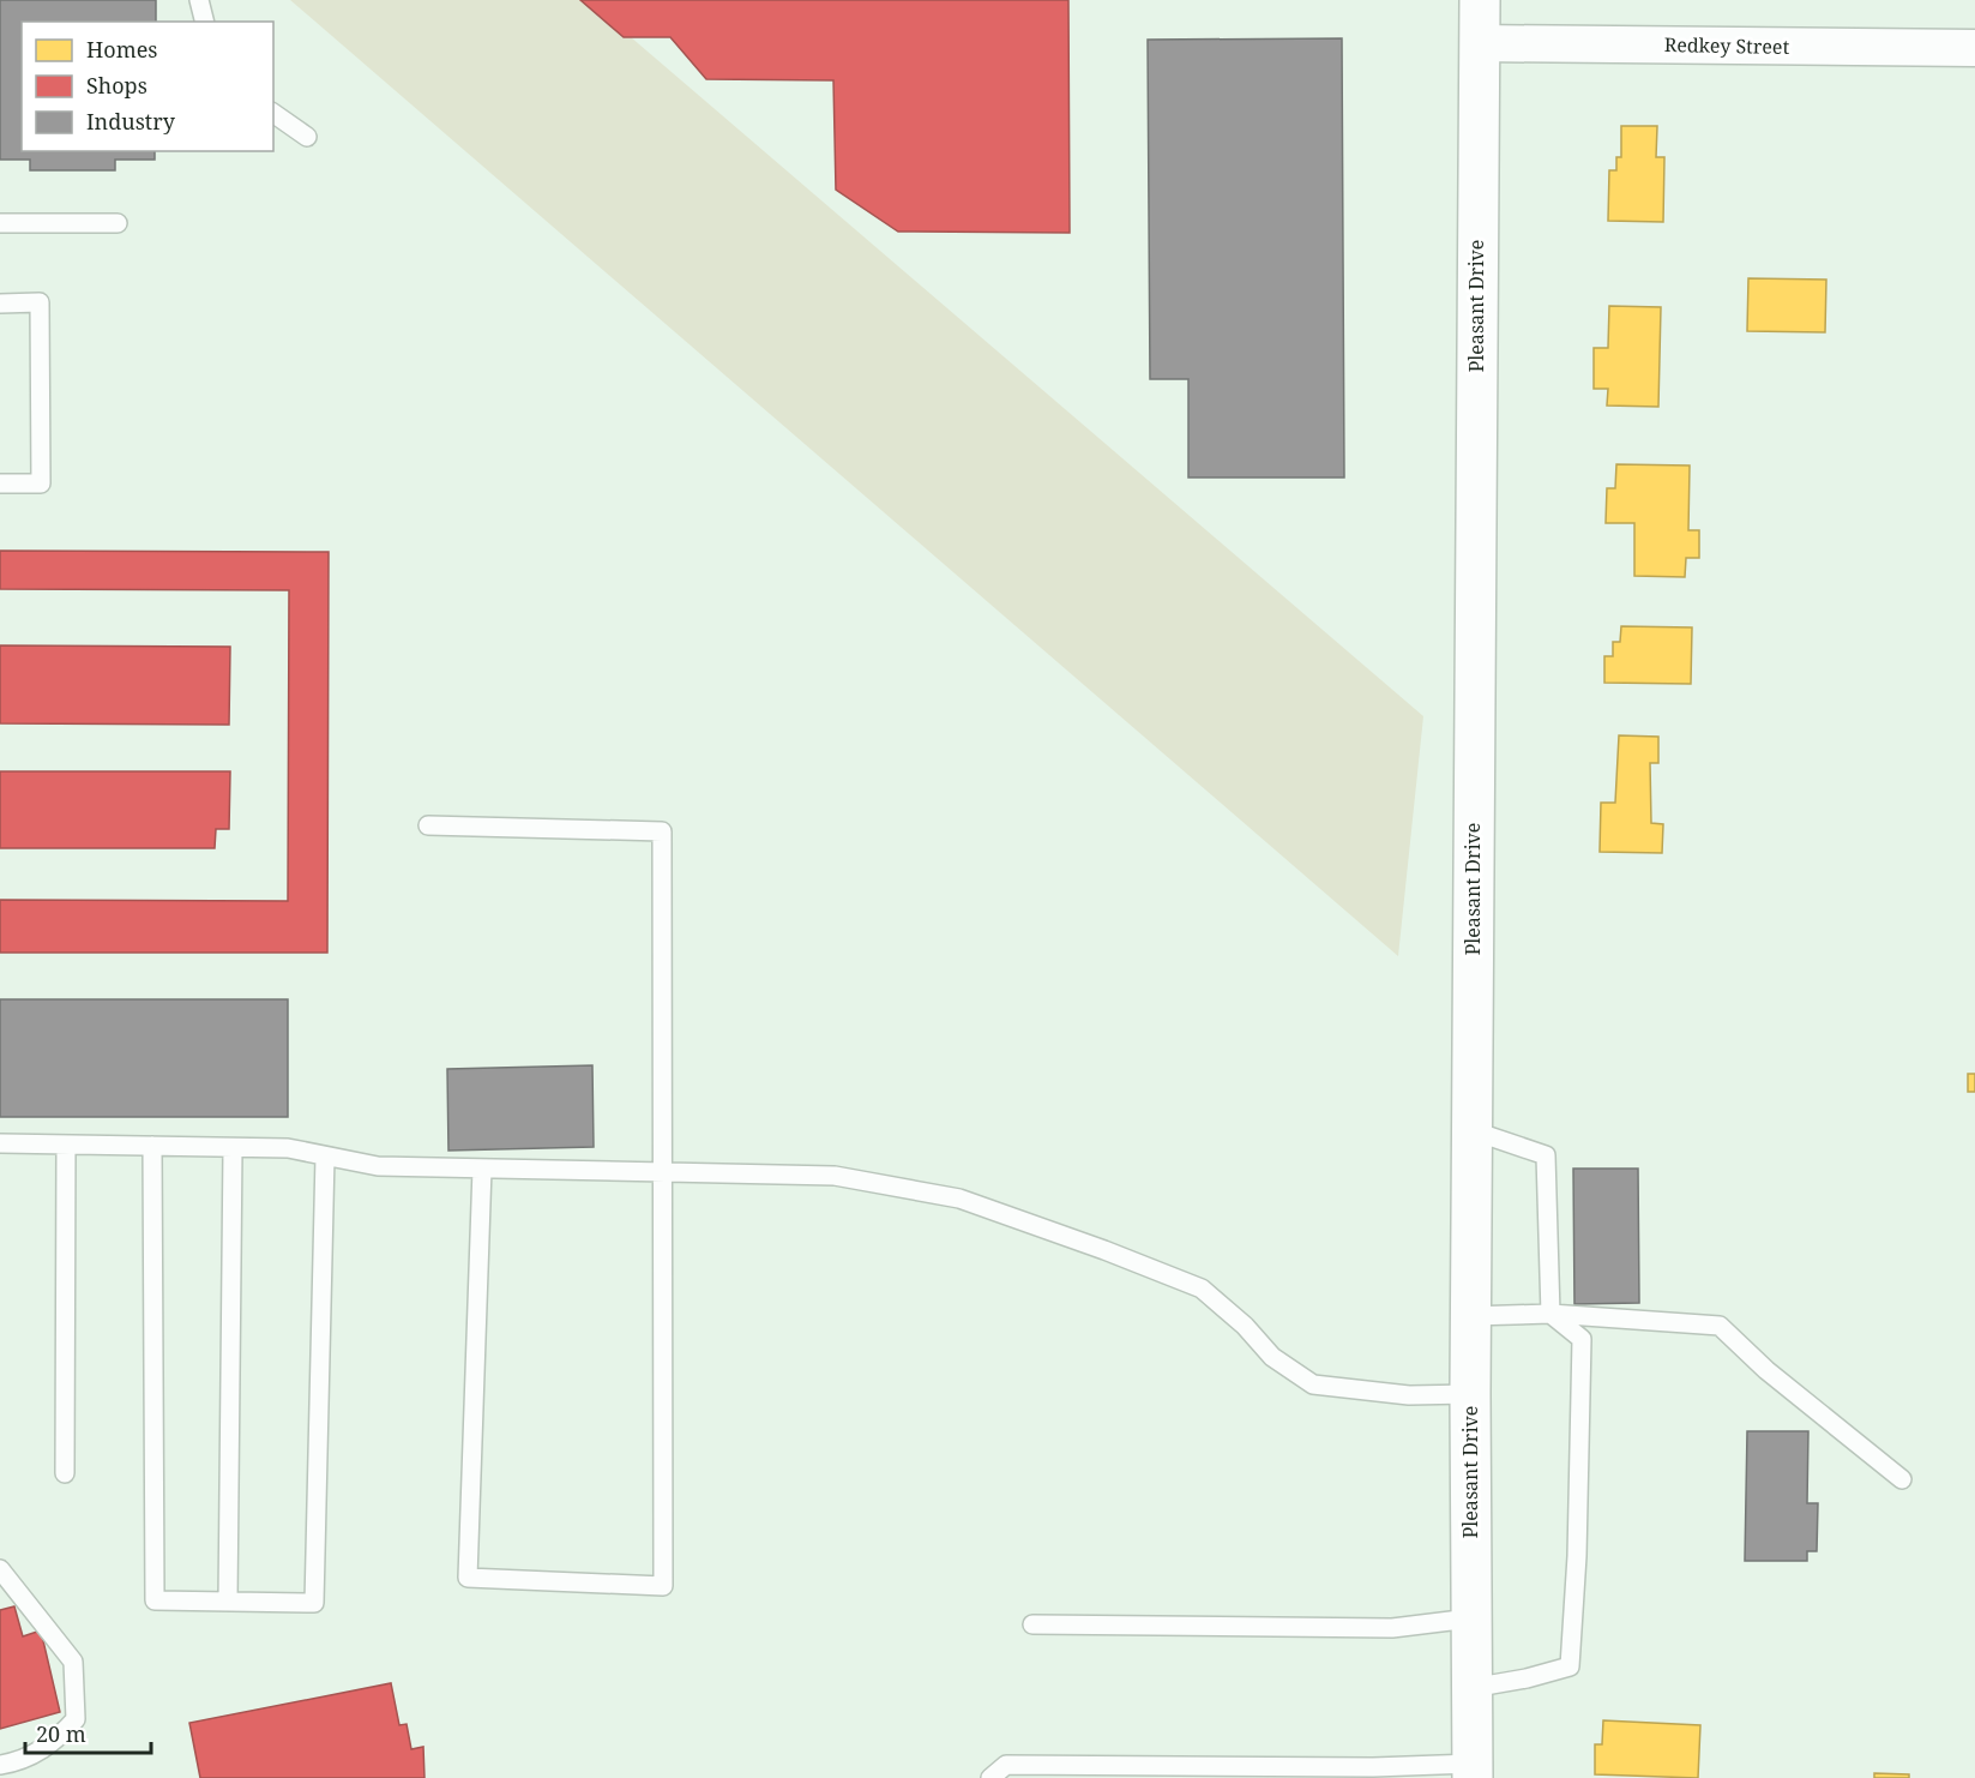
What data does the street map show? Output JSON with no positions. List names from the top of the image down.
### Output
{
  "streets": {
    "street": ["Redkey Street", "Pleasant Drive"]
  },
  "crossings": [
    ["Redkey Street", "Pleasant Drive"]
  ],
  "legend": ["Homes", "Shops", "Industry"],
  "scale_bar": "20 m"
}
